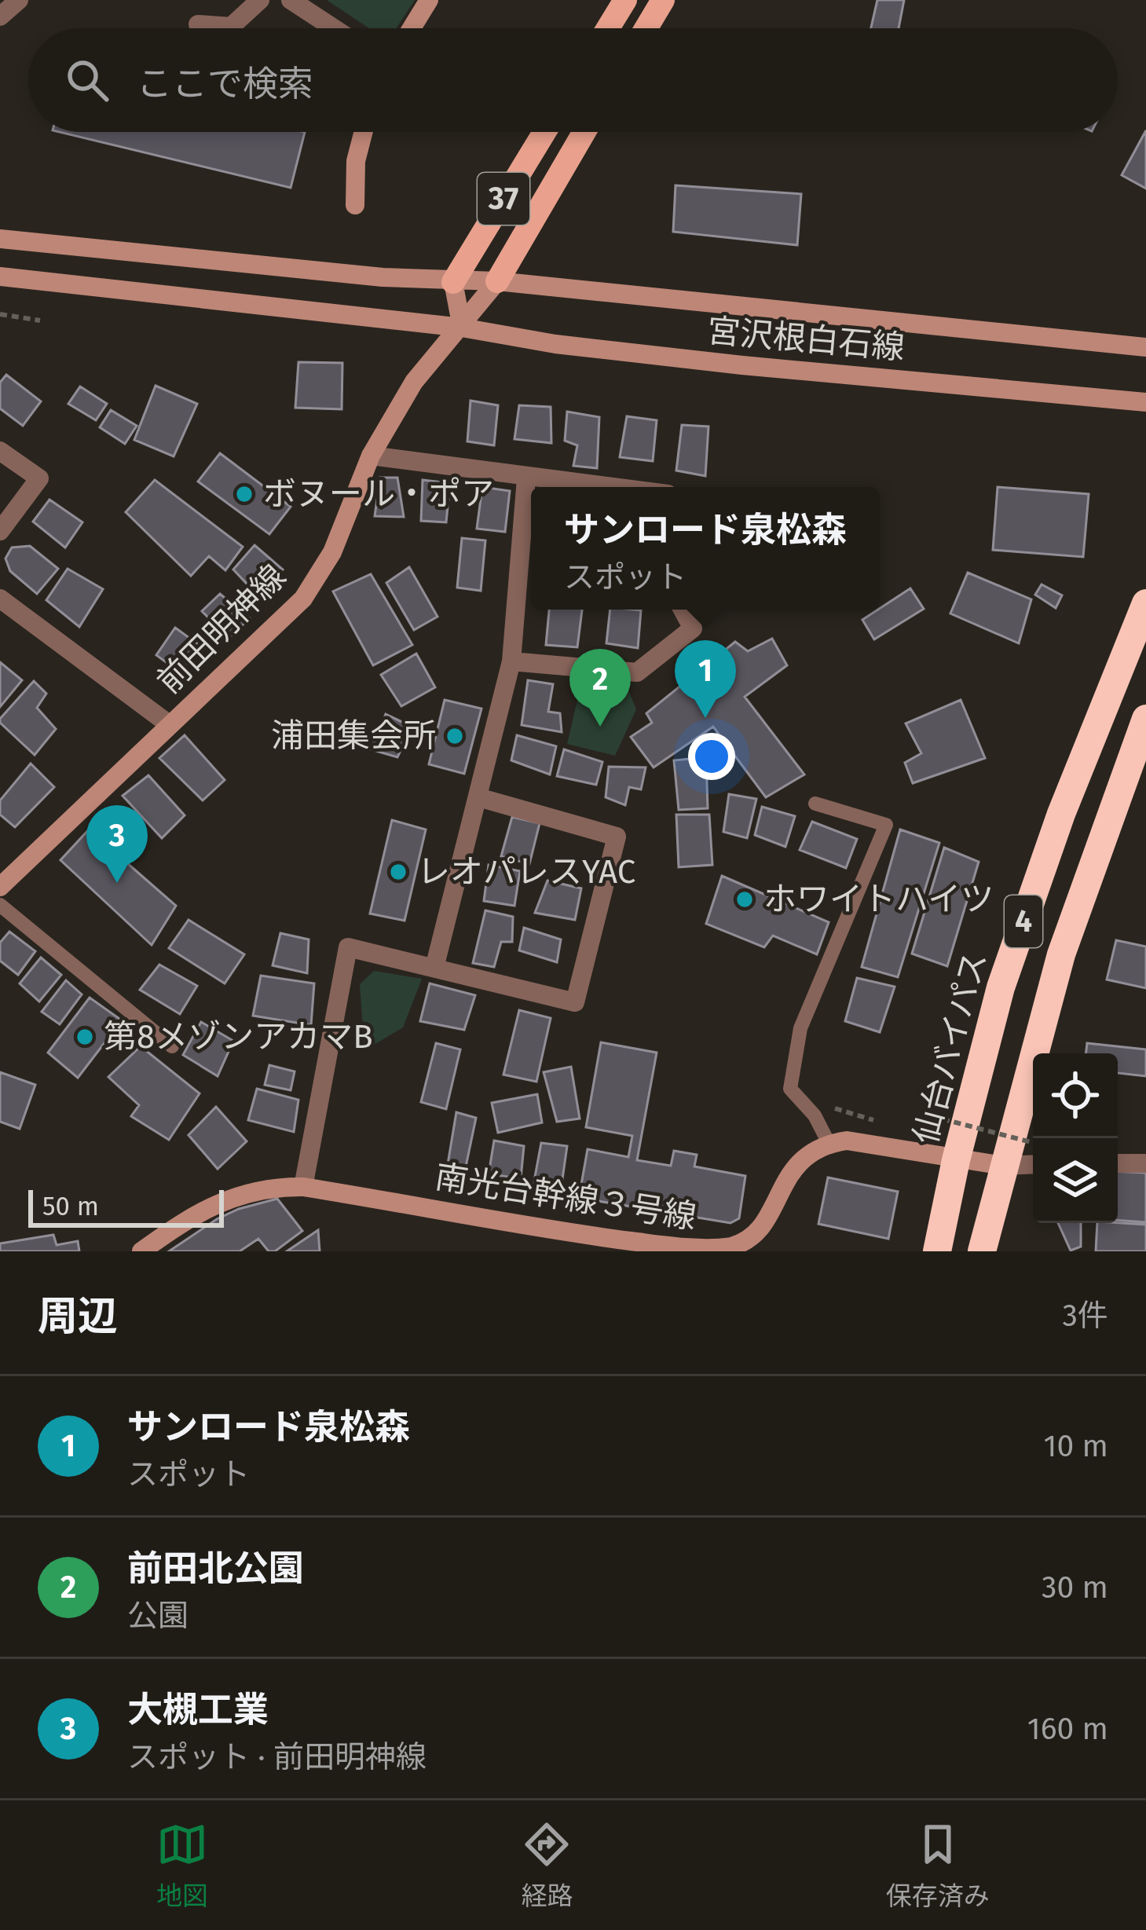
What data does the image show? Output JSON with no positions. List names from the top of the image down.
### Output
{
  "streets": {
    "highway": ["4", "仙台バイパス"],
    "main road": ["37"],
    "street": ["宮沢根白石線", "前田明神線", "南光台幹線３号線"]
  },
  "crossings": [
    ["37", "宮沢根白石線"],
    ["37", "前田明神線"],
    ["宮沢根白石線", "前田明神線"]
  ],
  "places": [
    "ボヌール・ポア",
    "浦田集会所",
    "レオパレスYAC",
    "ホワイトハイツ",
    "第8メゾンアカマB"
  ],
  "scale_bar": "50 m",
  "page": {
    "search": "ここで検索",
    "popup": ["サンロード泉松森", "スポット"],
    "pins": ["1", "2", "3"],
    "scale": "50 m",
    "heading": ["周辺", "3件"],
    "list": [
      {
        "mark": "1",
        "name": "サンロード泉松森",
        "note": "スポット",
        "value": "10 m"
      },
      {
        "mark": "2",
        "name": "前田北公園",
        "note": "公園",
        "value": "30 m"
      },
      {
        "mark": "3",
        "name": "大槻工業",
        "note": "スポット · 前田明神線",
        "value": "160 m"
      }
    ],
    "nav": ["地図", "経路", "保存済み"]
  }
}
